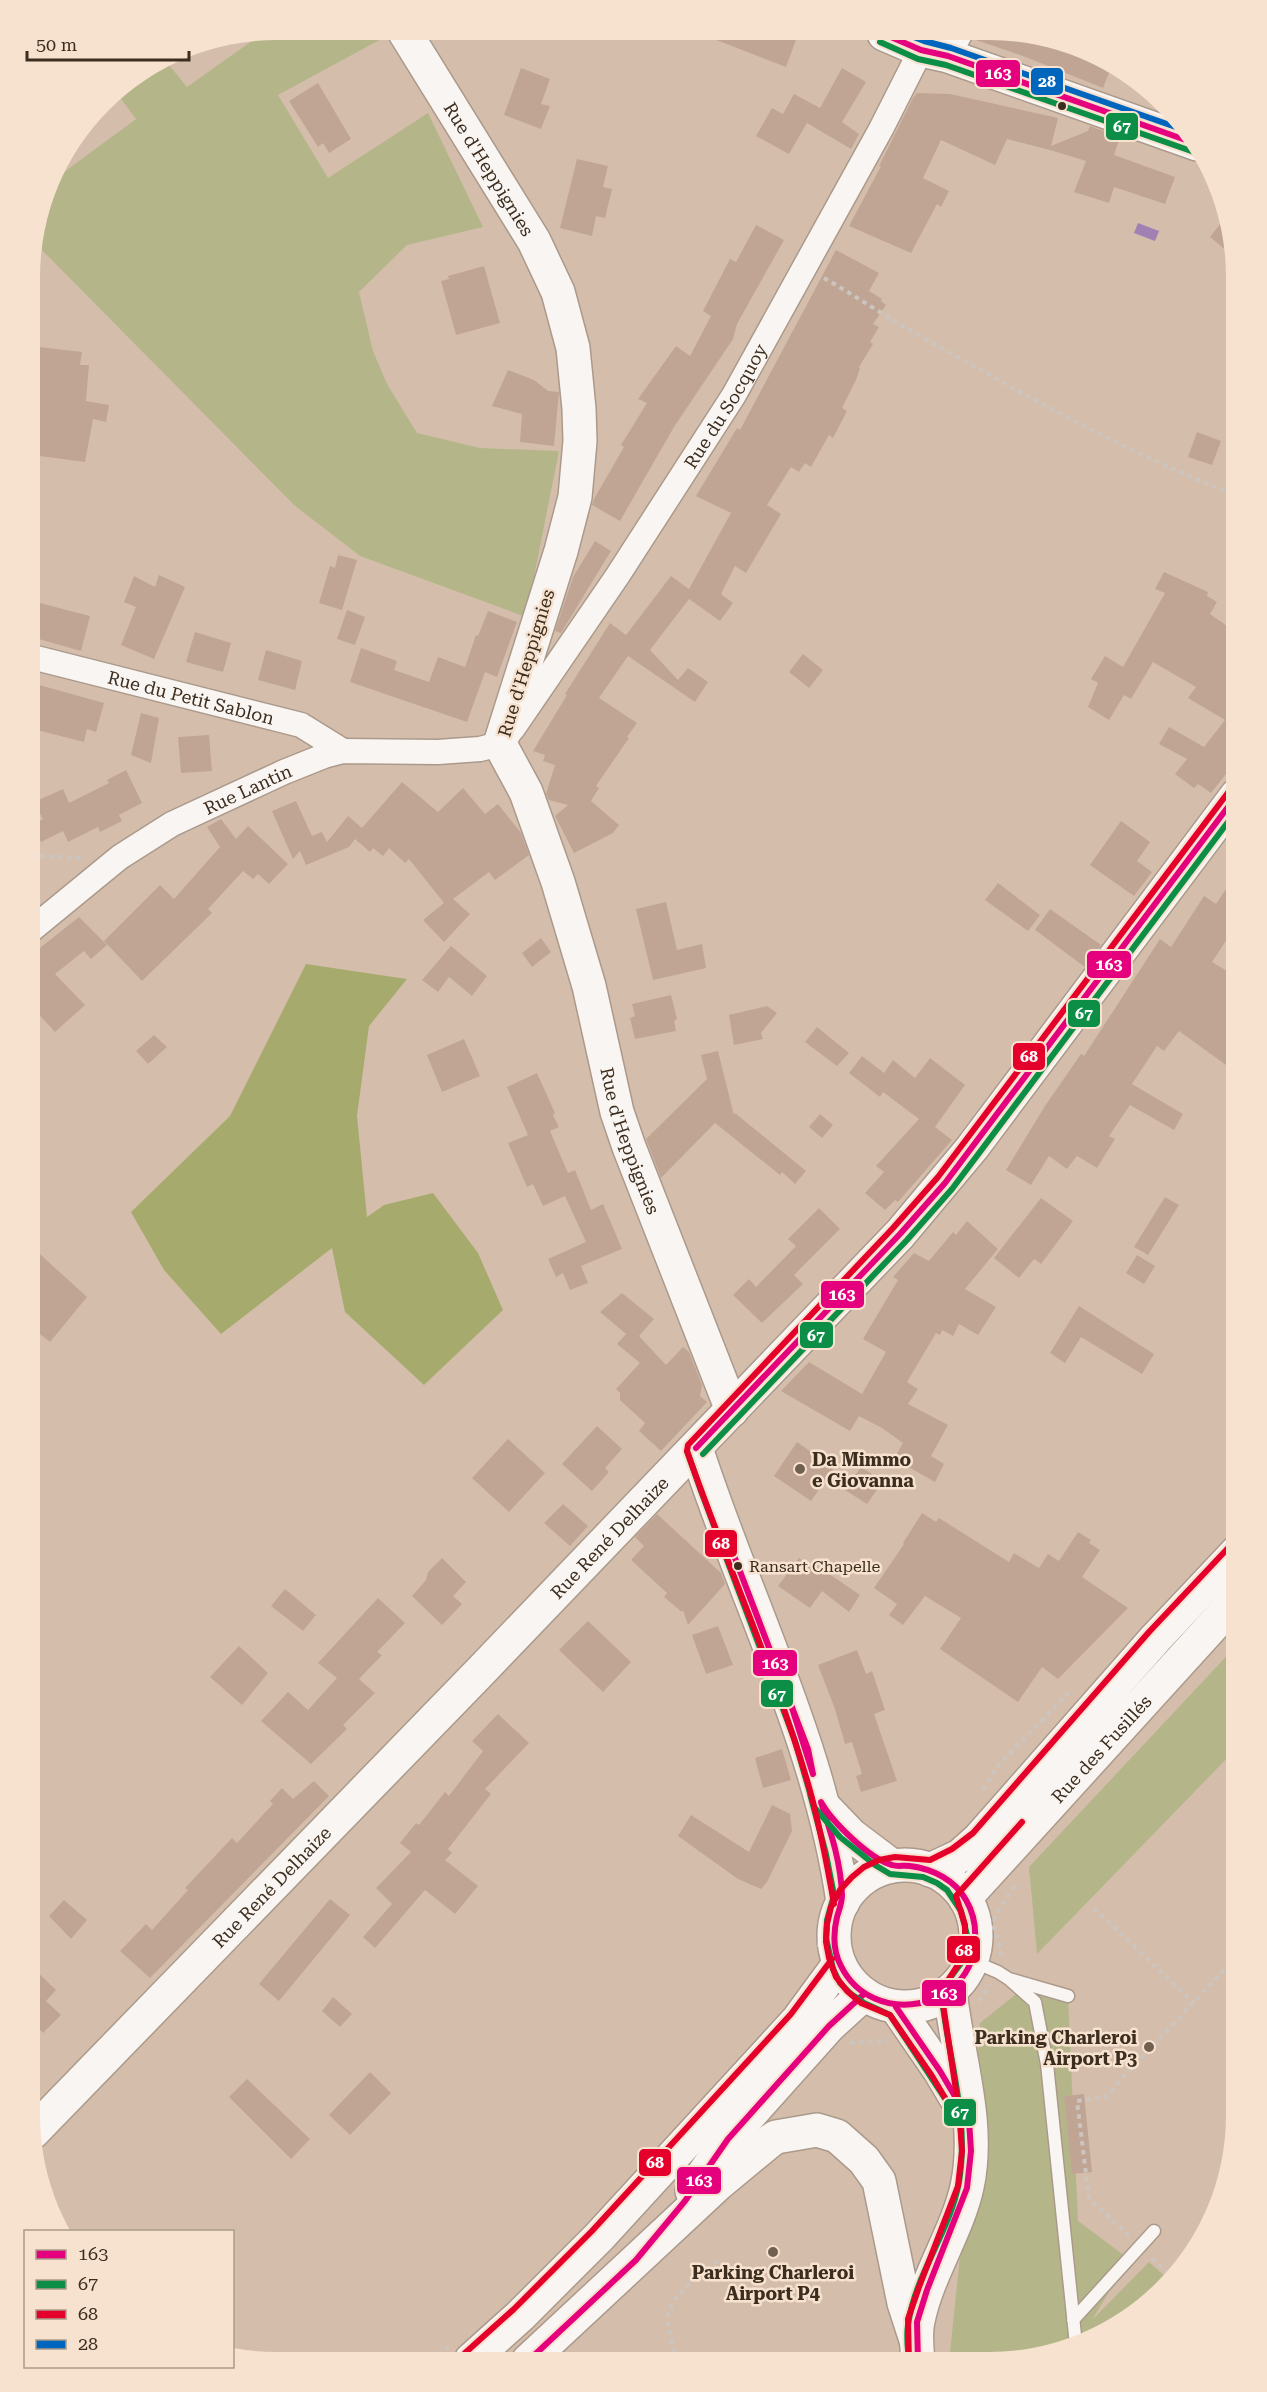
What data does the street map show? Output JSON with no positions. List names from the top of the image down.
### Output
{
  "streets": {
    "main road": ["Rue d'Heppignies", "Rue René Delhaize", "Rue des Fusillés"],
    "street": ["Rue du Socquoy", "Rue du Petit Sablon", "Rue Lantin"]
  },
  "crossings": [
    ["Rue d'Heppignies", "Rue du Socquoy"],
    ["Rue d'Heppignies", "Rue Lantin"],
    ["Rue d'Heppignies", "Rue René Delhaize"],
    ["Rue du Socquoy", "Rue Lantin"],
    ["Rue du Petit Sablon", "Rue Lantin"]
  ],
  "places": [
    "Da Mimmo e Giovanna",
    "Ransart Chapelle",
    "Parking Charleroi Airport P3",
    "Parking Charleroi Airport P4"
  ],
  "lines": [
    "transit line 163",
    "transit line 28",
    "transit line 67",
    "transit line 68"
  ],
  "legend": [
    "163",
    "67",
    "68",
    "28"
  ],
  "scale_bar": "50 m"
}
